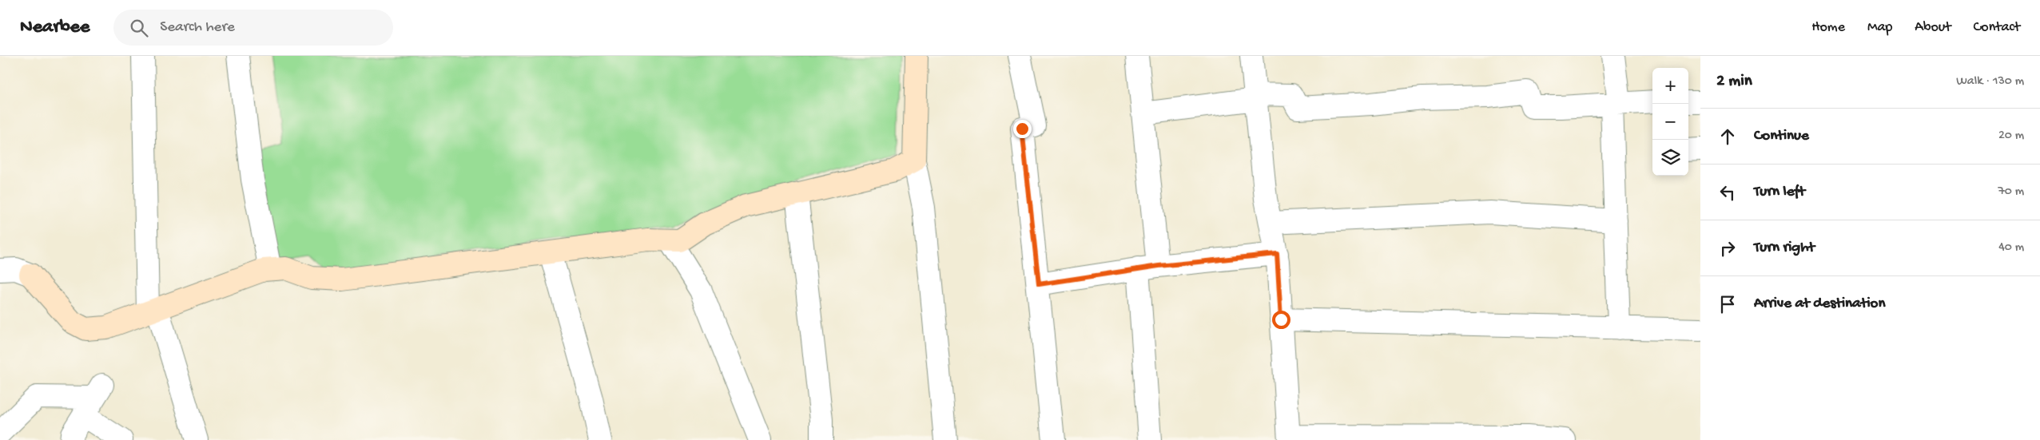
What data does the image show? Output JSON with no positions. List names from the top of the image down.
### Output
{
  "page": {
    "header": "Nearbee",
    "search": "Search here",
    "nav": [
      "Home",
      "Map",
      "About",
      "Contact"
    ],
    "heading": ["2 min", "Walk · 130 m"],
    "map_buttons": ["+", "−"],
    "list": [
      ["Continue", "20 m"],
      ["Turn left", "70 m"],
      ["Turn right", "40 m"],
      "Arrive at destination"
    ]
  }
}
